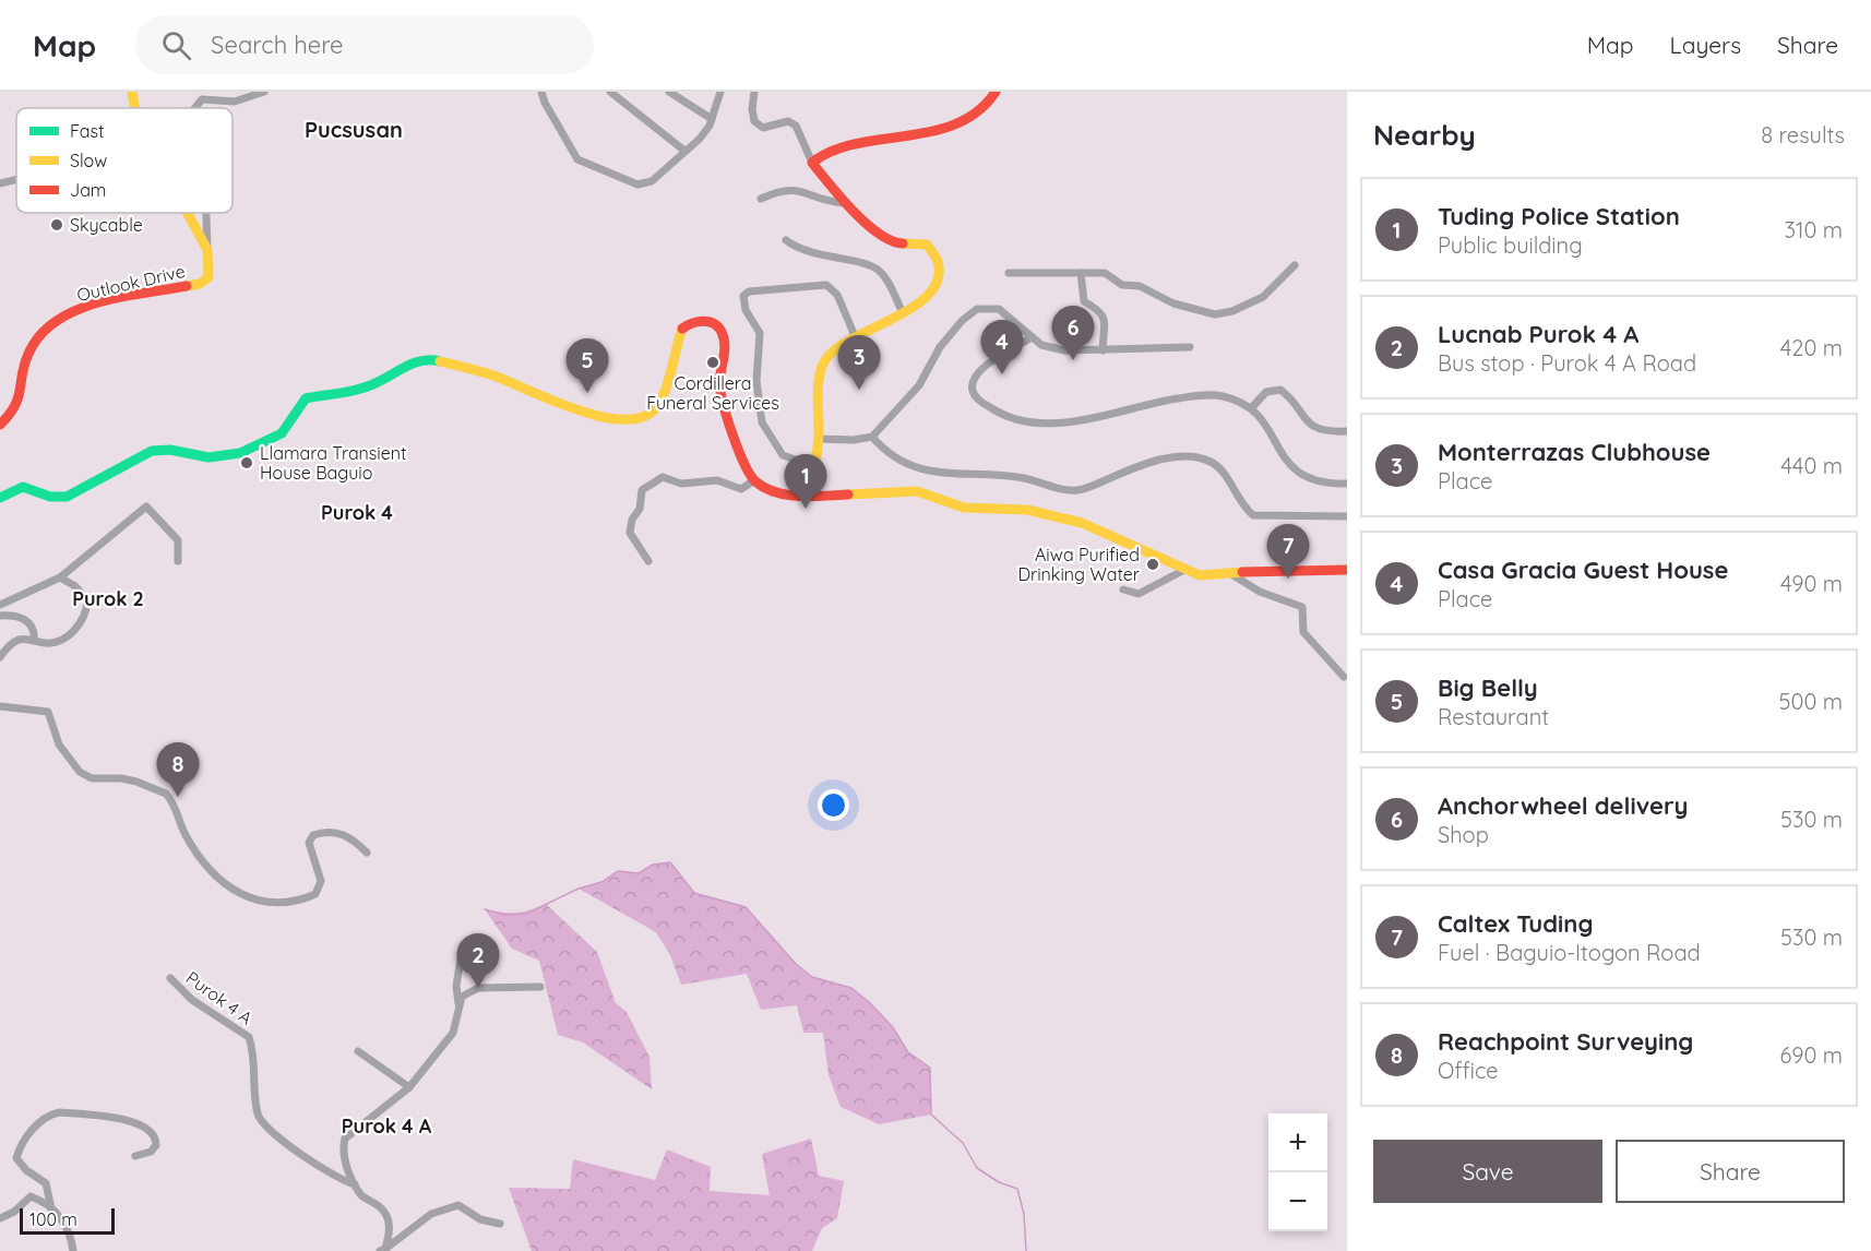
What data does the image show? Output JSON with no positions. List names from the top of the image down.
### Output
{
  "streets": {
    "main road": ["Outlook Drive"],
    "street": ["Purok 4 A"]
  },
  "districts": [
    "Pucsusan",
    "Purok 4",
    "Purok 2",
    "Purok 4 A"
  ],
  "places": [
    "Skycable",
    "Cordillera Funeral Services",
    "Llamara Transient House Baguio",
    "Aiwa Purified Drinking Water"
  ],
  "legend": ["Fast", "Slow", "Jam"],
  "scale_bar": "100 m",
  "page": {
    "header": "Map",
    "search": "Search here",
    "nav": ["Map", "Layers", "Share"],
    "heading": ["Nearby", "8 results"],
    "list": [
      {
        "mark": "1",
        "name": "Tuding Police Station",
        "note": "Public building",
        "value": "310 m"
      },
      {
        "mark": "2",
        "name": "Lucnab Purok 4 A",
        "note": "Bus stop · Purok 4 A Road",
        "value": "420 m"
      },
      {
        "mark": "3",
        "name": "Monterrazas Clubhouse",
        "note": "Place",
        "value": "440 m"
      },
      {
        "mark": "4",
        "name": "Casa Gracia Guest House",
        "note": "Place",
        "value": "490 m"
      },
      {
        "mark": "5",
        "name": "Big Belly",
        "note": "Restaurant",
        "value": "500 m"
      },
      {
        "mark": "6",
        "name": "Anchorwheel delivery",
        "note": "Shop",
        "value": "530 m"
      },
      {
        "mark": "7",
        "name": "Caltex Tuding",
        "note": "Fuel · Baguio-Itogon Road",
        "value": "530 m"
      },
      {
        "mark": "8",
        "name": "Reachpoint Surveying",
        "note": "Office",
        "value": "690 m"
      }
    ],
    "pins": [
      "6",
      "4",
      "3",
      "5",
      "1",
      "7",
      "8",
      "2"
    ],
    "map_buttons": ["+", "−"],
    "buttons": ["Save", "Share"],
    "scale": "100 m"
  }
}
